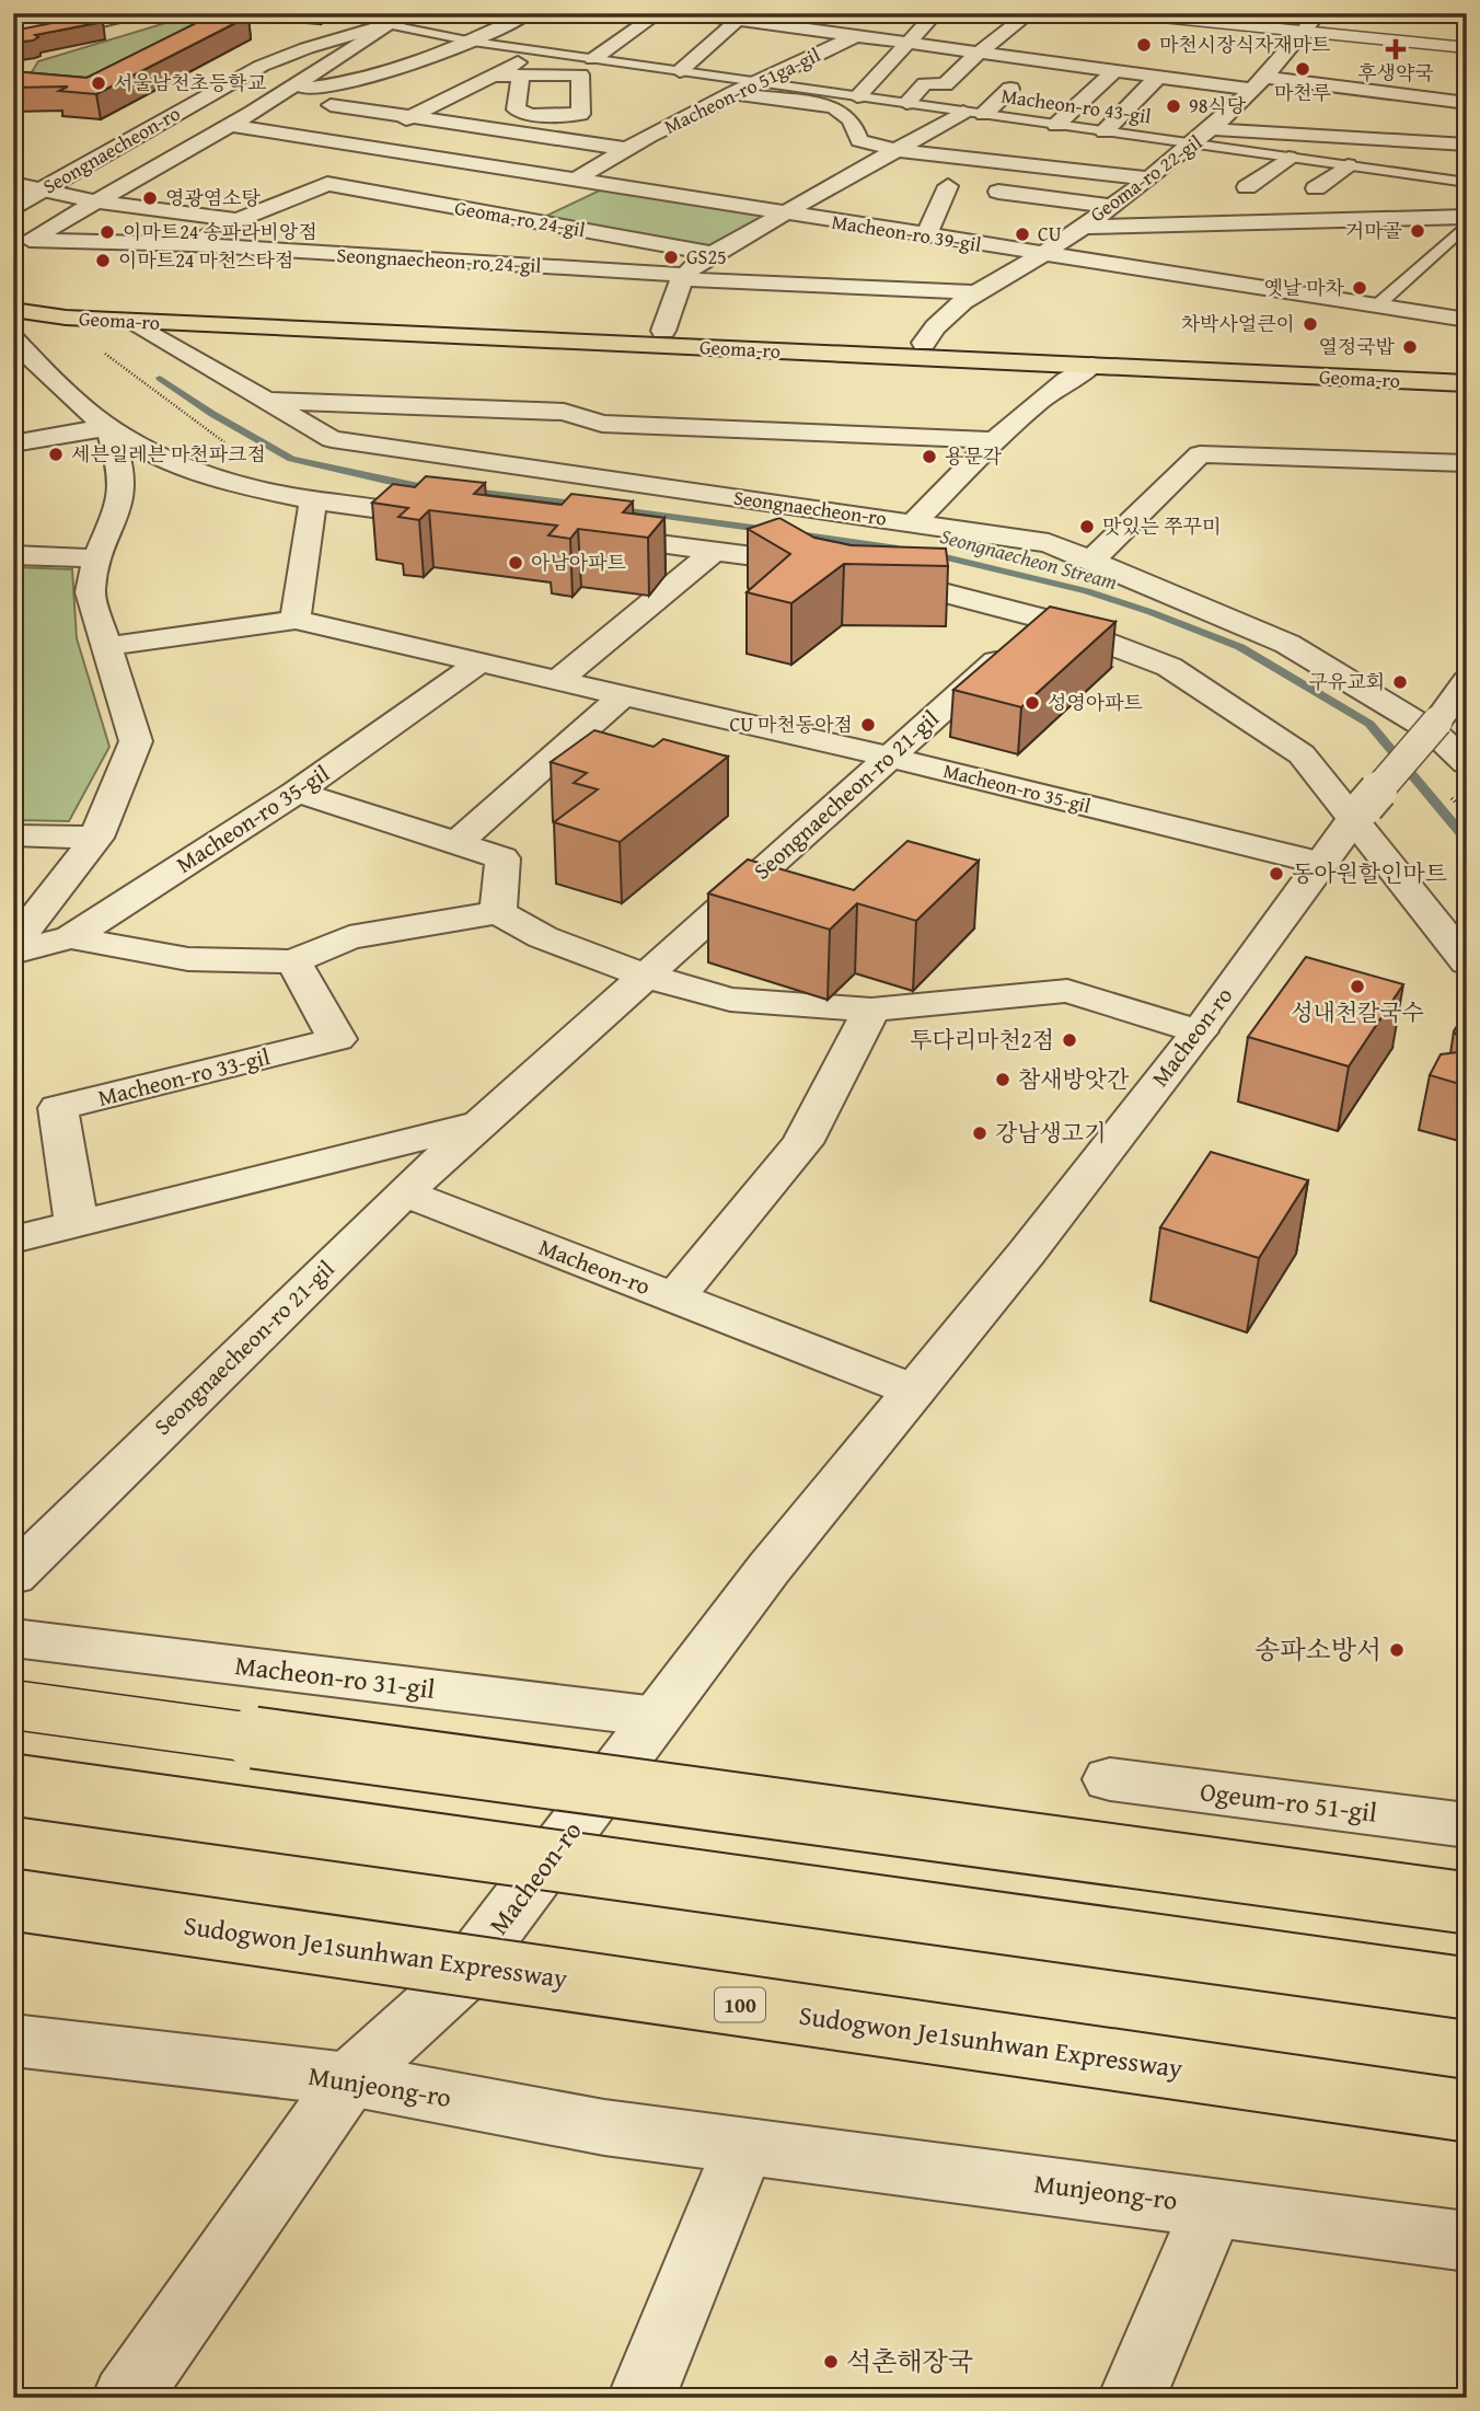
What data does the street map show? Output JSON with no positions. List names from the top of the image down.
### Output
{
  "streets": {
    "main road": ["Geoma-ro", "Sudogwon Je1sunhwan Expressway", "100"],
    "street": [
      "Macheon-ro 51ga-gil",
      "Seongnaecheon-ro",
      "Geoma-ro 22-gil",
      "Geoma-ro 24-gil",
      "Macheon-ro 39-gil",
      "Seongnaecheon-ro 24-gil",
      "Macheon-ro 35-gil",
      "Seongnaecheon-ro 21-gil",
      "Macheon-ro",
      "Macheon-ro 33-gil",
      "Macheon-ro 31-gil",
      "Ogeum-ro 51-gil",
      "Munjeong-ro"
    ],
    "lane": ["Macheon-ro 43-gil"]
  },
  "crossings": [
    ["Macheon-ro 51ga-gil", "Macheon-ro 43-gil"],
    ["Macheon-ro 51ga-gil", "Macheon-ro 39-gil"],
    ["Macheon-ro 43-gil", "Seongnaecheon-ro"],
    ["Macheon-ro 43-gil", "Geoma-ro 22-gil"],
    ["Seongnaecheon-ro", "Seongnaecheon-ro 24-gil"],
    ["Seongnaecheon-ro", "Geoma-ro"],
    ["Geoma-ro 22-gil", "Macheon-ro 39-gil"],
    ["Geoma-ro 22-gil", "Seongnaecheon-ro 24-gil"],
    ["Geoma-ro 22-gil", "Geoma-ro"],
    ["Geoma-ro 24-gil", "Seongnaecheon-ro 24-gil"],
    ["Macheon-ro 35-gil", "Seongnaecheon-ro 21-gil"],
    ["Macheon-ro 35-gil", "Macheon-ro"],
    ["Seongnaecheon-ro 21-gil", "Macheon-ro"],
    ["Seongnaecheon-ro 21-gil", "Macheon-ro 33-gil"],
    ["Macheon-ro", "Macheon-ro 31-gil"],
    ["Macheon-ro", "Munjeong-ro"]
  ],
  "water": ["Seongnaecheon Stream"],
  "places": {
    "other": [
      "마천시장식자재마트",
      "마천루",
      "서울남천초등학교",
      "98식당",
      "영광염소탕",
      "거마골",
      "이마트24 송파라비앙점",
      "CU",
      "GS25",
      "이마트24 마천스타점",
      "옛날 마차",
      "차박사얼큰이",
      "열정국밥",
      "세븐일레븐 마천파크점",
      "용문각",
      "맛있는 쭈꾸미",
      "아남아파트",
      "구유교회",
      "성영아파트",
      "CU 마천동아점",
      "동아원할인마트",
      "성내천칼국수",
      "투다리마천2점",
      "참새방앗간",
      "강남생고기",
      "송파소방서",
      "석촌해장국"
    ],
    "health": ["후생약국"]
  }
}
